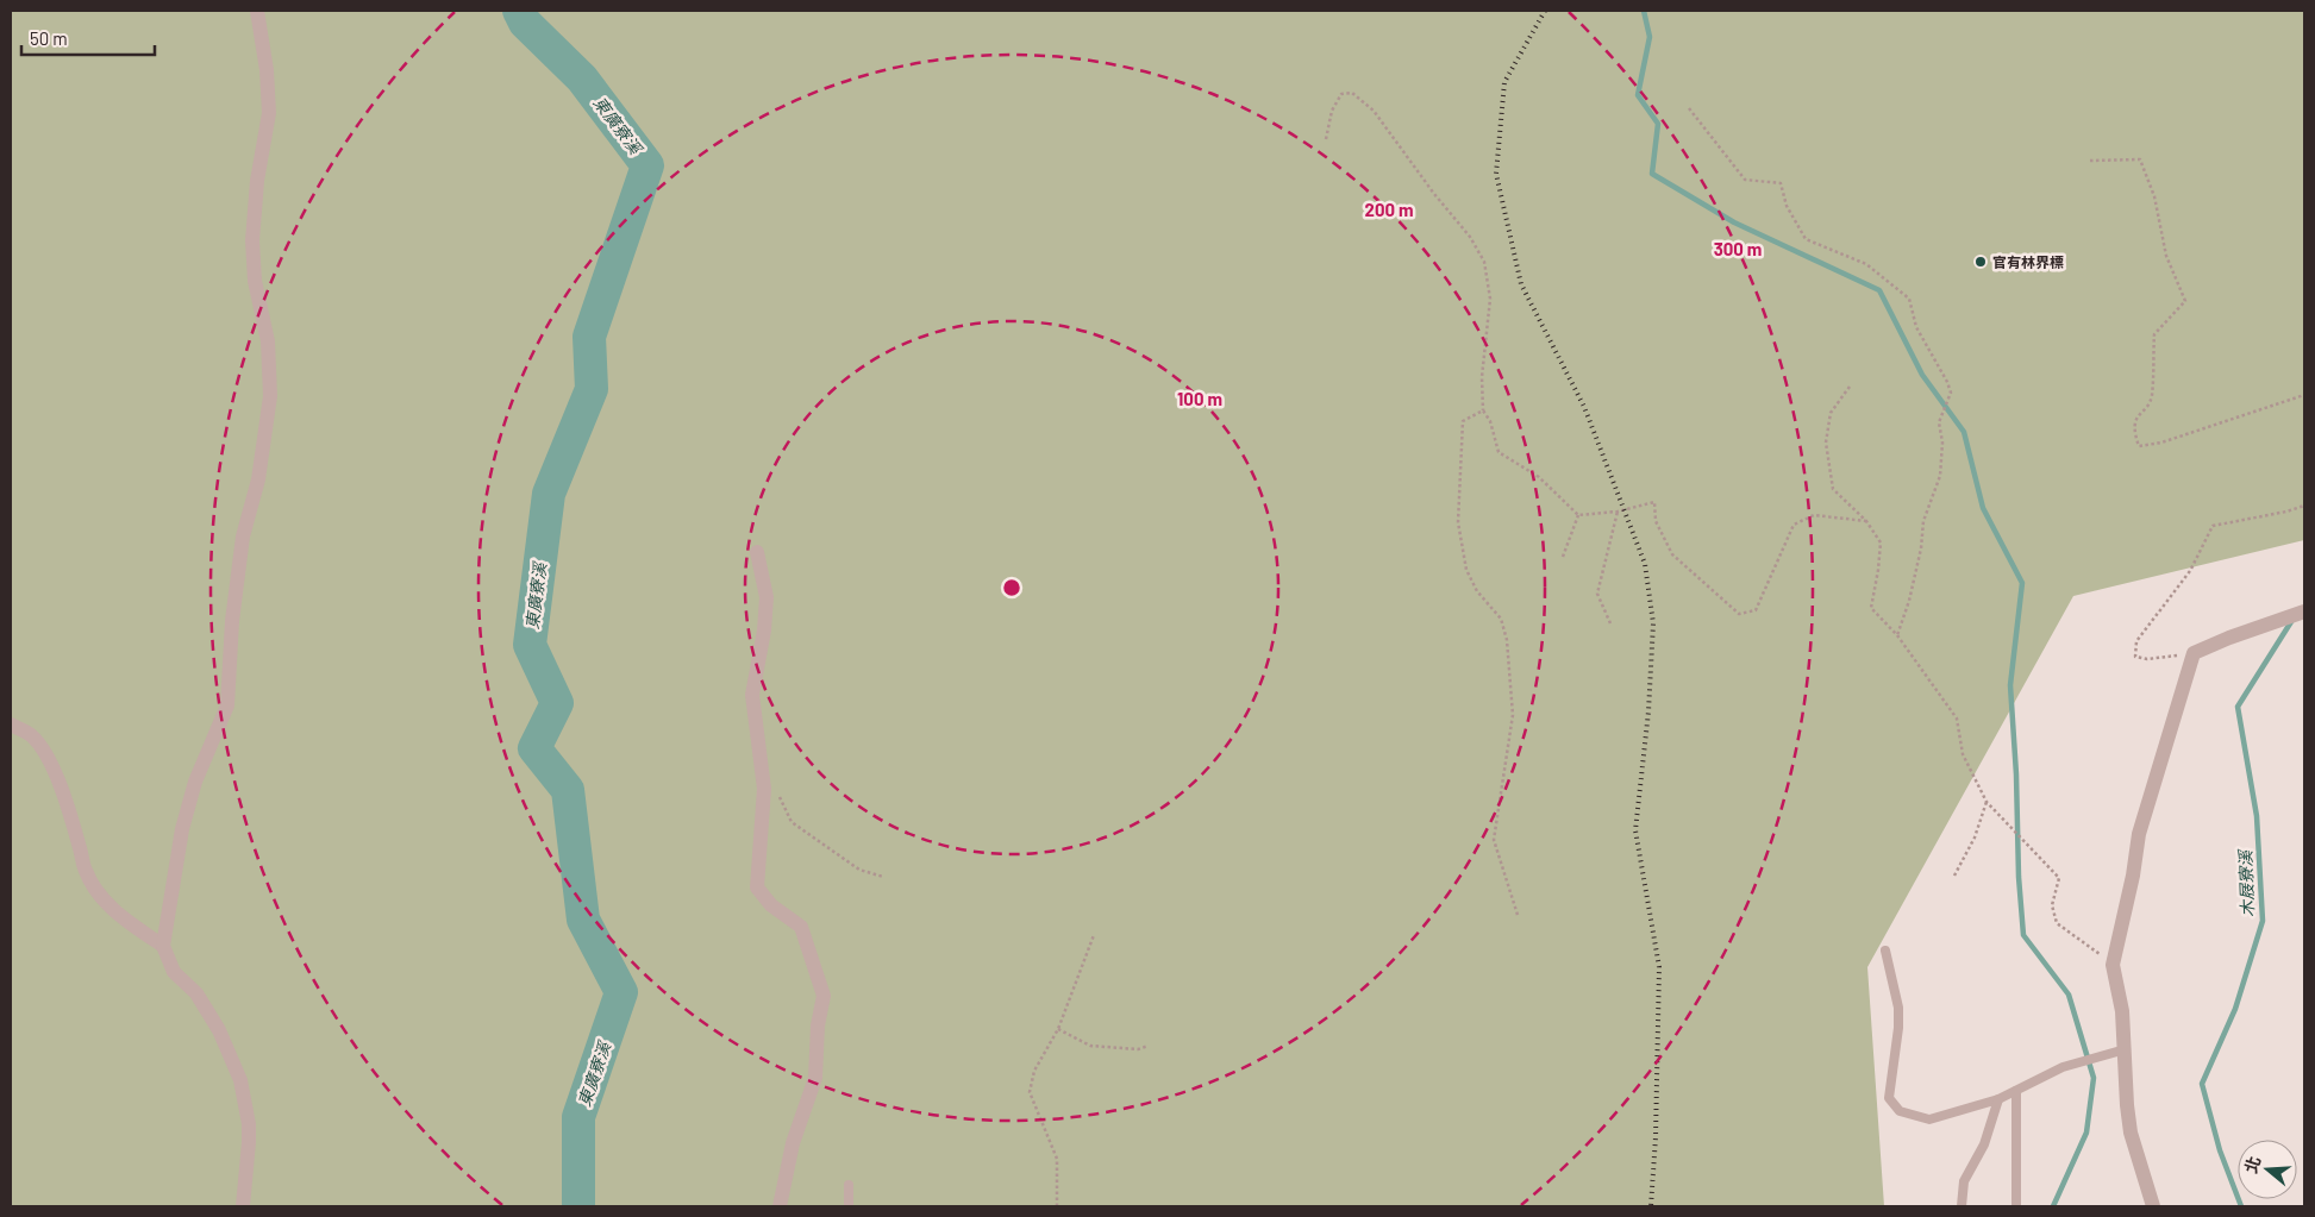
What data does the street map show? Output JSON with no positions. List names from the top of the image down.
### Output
{
  "water": ["東廣寮溪", "木屐寮溪"],
  "places": ["官有林界標"],
  "scale_bar": "50 m",
  "north": "left",
  "rings": ["200 m", "300 m", "100 m"]
}
